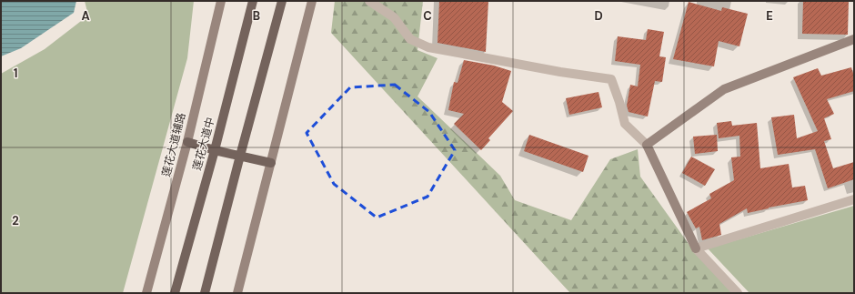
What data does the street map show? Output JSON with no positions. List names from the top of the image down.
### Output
{
  "streets": {
    "main road": ["莲花大道中"],
    "street": ["莲花大道辅路"]
  },
  "grid": {
    "columns": [
      "A",
      "B",
      "C",
      "D",
      "E"
    ],
    "rows": ["1", "2"]
  }
}
